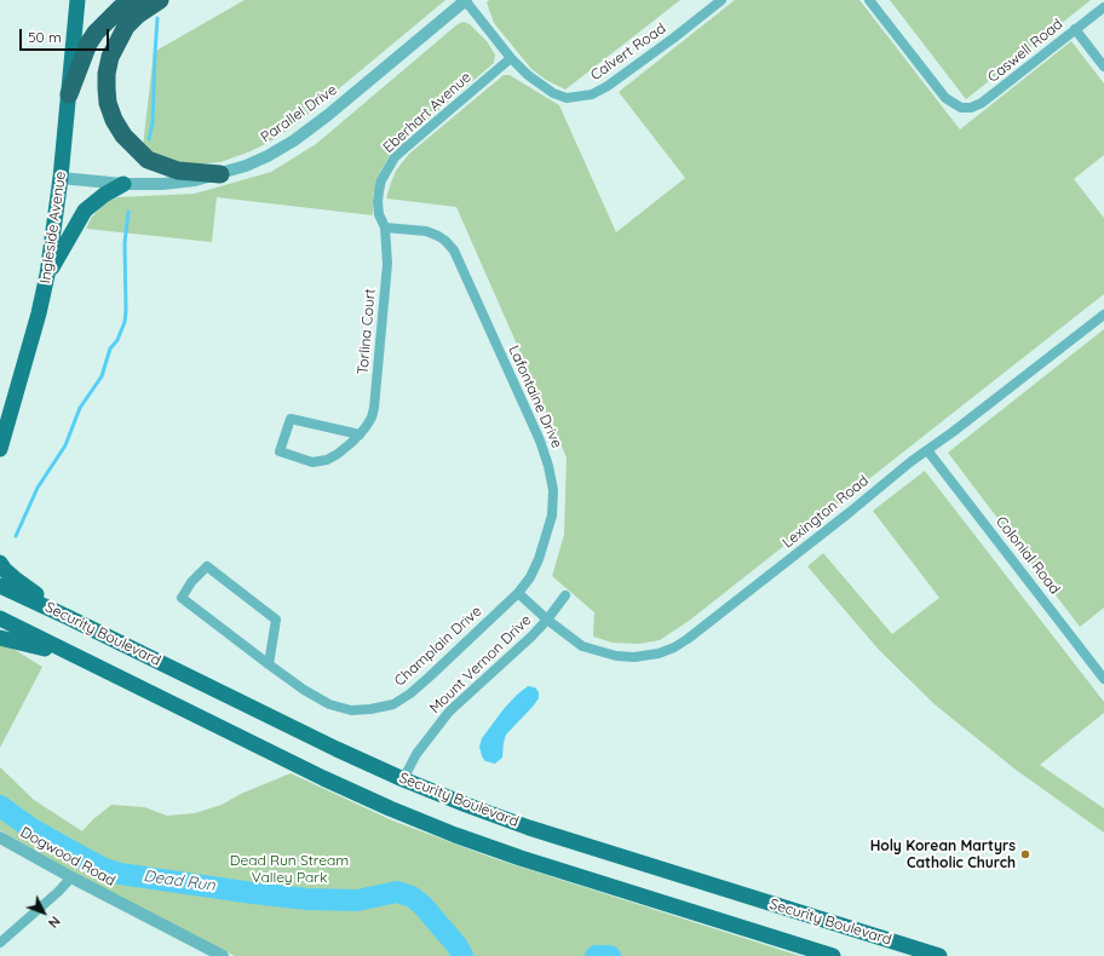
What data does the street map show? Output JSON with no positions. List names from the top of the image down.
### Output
{
  "streets": {
    "main road": ["Ingleside Avenue", "Security Boulevard"],
    "street": [
      "Caswell Road",
      "Calvert Road",
      "Eberhart Avenue",
      "Parallel Drive",
      "Torlina Court",
      "Lafontaine Drive",
      "Lexington Road",
      "Colonial Road",
      "Champlain Drive",
      "Mount Vernon Drive",
      "Dogwood Road"
    ]
  },
  "crossings": [
    ["Calvert Road", "Eberhart Avenue"],
    ["Calvert Road", "Parallel Drive"],
    ["Eberhart Avenue", "Torlina Court"],
    ["Eberhart Avenue", "Lafontaine Drive"],
    ["Parallel Drive", "Ingleside Avenue"],
    ["Torlina Court", "Lafontaine Drive"],
    ["Lafontaine Drive", "Champlain Drive"],
    ["Lexington Road", "Colonial Road"],
    ["Lexington Road", "Mount Vernon Drive"],
    ["Security Boulevard", "Mount Vernon Drive"]
  ],
  "water": ["Dead Run"],
  "parks": ["Dead Run Stream Valley Park"],
  "places": ["Holy Korean Martyrs Catholic Church"],
  "scale_bar": "50 m",
  "north": "bottom right"
}
